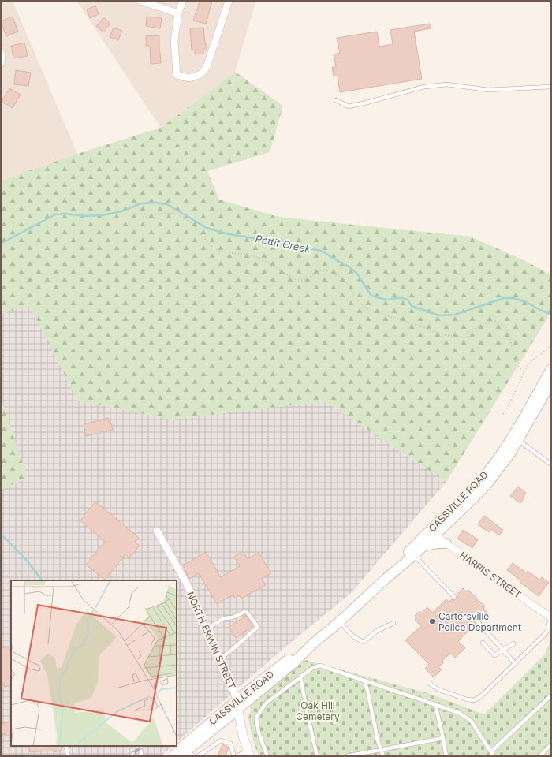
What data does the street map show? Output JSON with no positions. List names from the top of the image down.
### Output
{
  "streets": {
    "main road": ["CASSVILLE ROAD"],
    "street": ["HARRIS STREET", "NORTH ERWIN STREET"]
  },
  "crossings": [
    ["CASSVILLE ROAD", "HARRIS STREET"],
    ["CASSVILLE ROAD", "NORTH ERWIN STREET"]
  ],
  "water": ["Pettit Creek"],
  "parks": ["Oak Hill Cemetery"],
  "places": ["Cartersville Police Department"]
}
